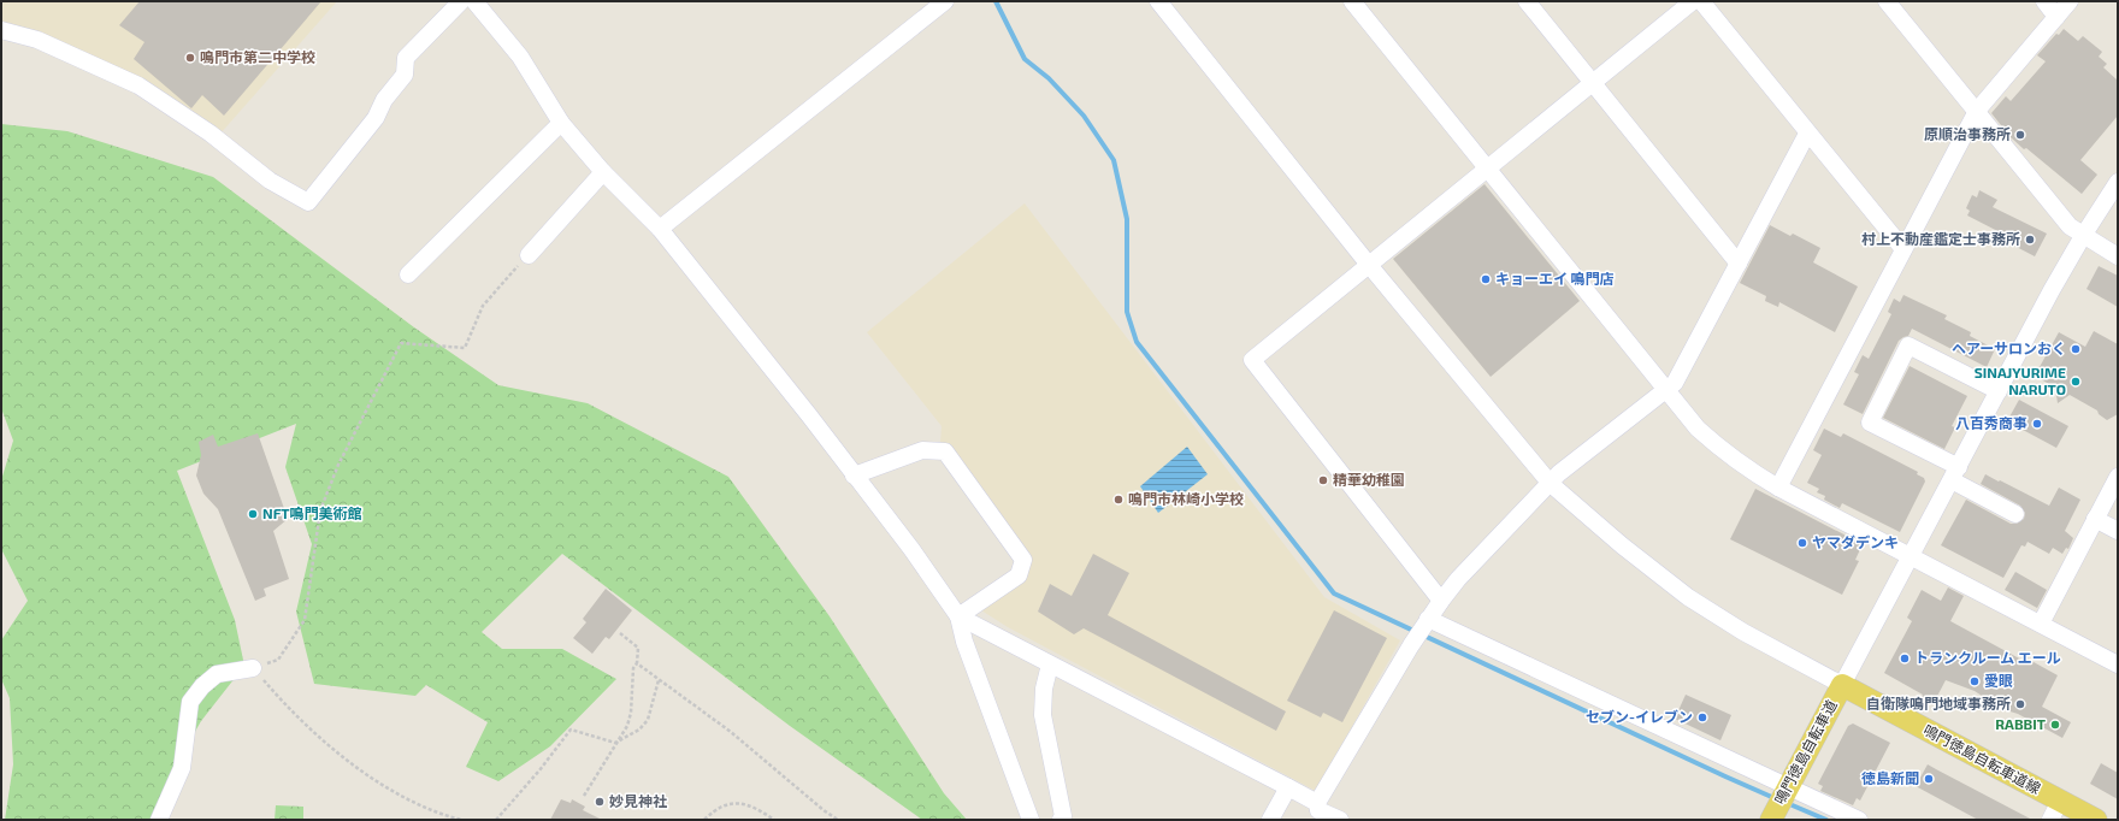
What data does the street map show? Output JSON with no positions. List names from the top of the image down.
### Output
{
  "streets": {
    "main road": ["鳴門徳島自転車道", "鳴門徳島自転車道線"]
  },
  "crossings": [
    ["鳴門徳島自転車道", "鳴門徳島自転車道線"]
  ],
  "places": [
    "鳴門市第二中学校",
    "原順治事務所",
    "村上不動産鑑定士事務所",
    "キョーエイ 鳴門店",
    "ヘアーサロンおく",
    "SINAJYURIME NARUTO",
    "八百秀商事",
    "精華幼稚園",
    "鳴門市林崎小学校",
    "NFT鳴門美術館",
    "ヤマダデンキ",
    "トランクルーム エール",
    "愛眼",
    "自衛隊鳴門地域事務所",
    "セブン-イレブン",
    "RABBIT",
    "徳島新聞",
    "妙見神社"
  ]
}
